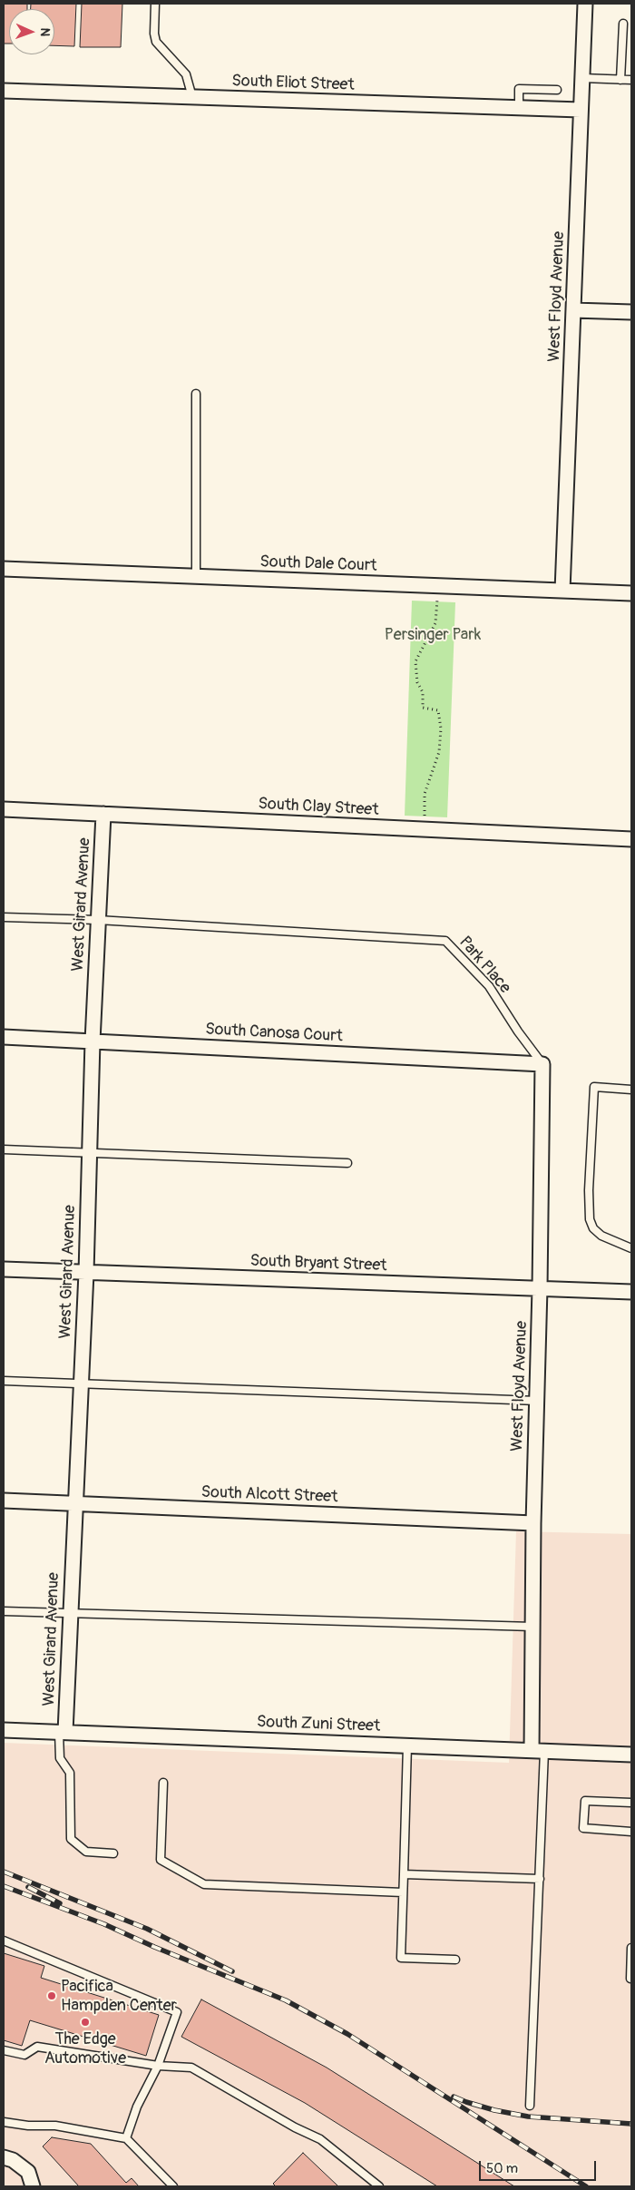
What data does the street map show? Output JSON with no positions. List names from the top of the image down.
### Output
{
  "streets": {
    "street": [
      "South Eliot Street",
      "West Floyd Avenue",
      "South Dale Court",
      "South Clay Street",
      "West Girard Avenue",
      "South Canosa Court",
      "South Bryant Street",
      "South Alcott Street",
      "South Zuni Street"
    ],
    "lane": ["Park Place"]
  },
  "crossings": [
    ["South Eliot Street", "West Floyd Avenue"],
    ["West Floyd Avenue", "South Dale Court"],
    ["West Floyd Avenue", "Park Place"],
    ["West Floyd Avenue", "South Canosa Court"],
    ["West Floyd Avenue", "South Bryant Street"],
    ["West Floyd Avenue", "South Alcott Street"],
    ["West Floyd Avenue", "South Zuni Street"],
    ["South Clay Street", "West Girard Avenue"],
    ["West Girard Avenue", "Park Place"],
    ["West Girard Avenue", "South Canosa Court"],
    ["West Girard Avenue", "South Bryant Street"],
    ["West Girard Avenue", "South Alcott Street"],
    ["West Girard Avenue", "South Zuni Street"],
    ["Park Place", "South Canosa Court"]
  ],
  "parks": ["Persinger Park"],
  "places": ["Pacifica Hampden Center", "The Edge Automotive"],
  "scale_bar": "50 m",
  "north": "right"
}
